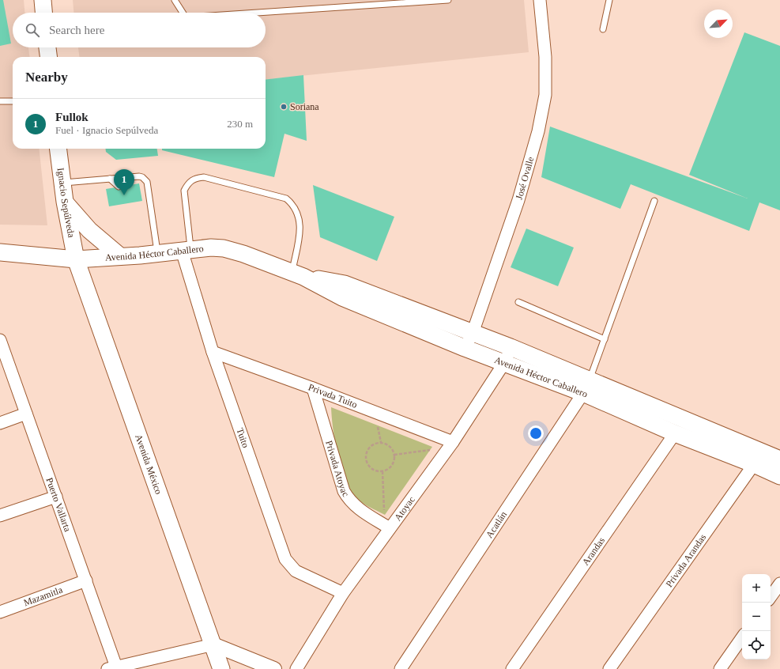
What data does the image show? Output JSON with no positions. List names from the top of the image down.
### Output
{
  "streets": {
    "main road": ["Ignacio Sepúlveda", "Avenida Héctor Caballero", "Avenida México"],
    "street": [
      "José Ovalle",
      "Privada Tuito",
      "Tuito",
      "Privada Atoyac",
      "Puerto Vallarta",
      "Atoyac",
      "Acatlán",
      "Arandas",
      "Privada Arandas",
      "Mazamitla"
    ]
  },
  "crossings": [
    ["José Ovalle", "Avenida Héctor Caballero"],
    ["Ignacio Sepúlveda", "Avenida Héctor Caballero"],
    ["Ignacio Sepúlveda", "Avenida México"],
    ["Avenida Héctor Caballero", "Tuito"],
    ["Avenida Héctor Caballero", "Avenida México"],
    ["Avenida Héctor Caballero", "Atoyac"],
    ["Avenida Héctor Caballero", "Acatlán"],
    ["Avenida Héctor Caballero", "Arandas"],
    ["Avenida Héctor Caballero", "Privada Arandas"],
    ["Privada Tuito", "Tuito"],
    ["Privada Tuito", "Privada Atoyac"],
    ["Privada Tuito", "Atoyac"],
    ["Tuito", "Atoyac"],
    ["Privada Atoyac", "Atoyac"],
    ["Puerto Vallarta", "Mazamitla"]
  ],
  "places": ["Soriana"],
  "north": "top right",
  "page": {
    "search": "Search here",
    "heading": "Nearby",
    "list": [
      {
        "mark": "1",
        "name": "Fullok",
        "note": "Fuel · Ignacio Sepúlveda",
        "value": "230 m"
      }
    ],
    "pins": "1",
    "map_buttons": ["+", "−"]
  }
}
